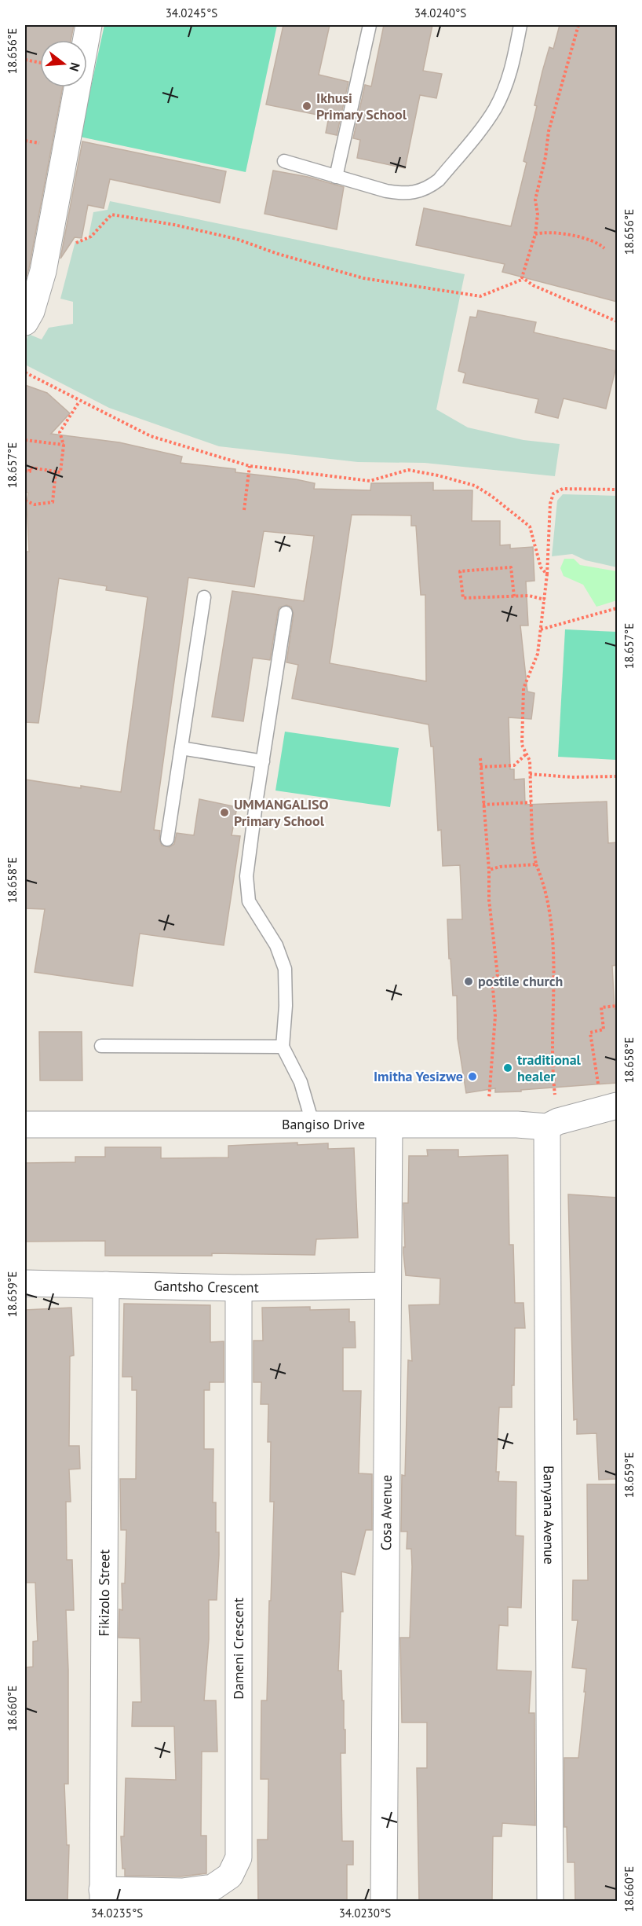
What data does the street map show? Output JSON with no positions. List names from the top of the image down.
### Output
{
  "streets": {
    "street": [
      "Bangiso Drive",
      "Gantsho Crescent",
      "Cosa Avenue",
      "Banyana Avenue",
      "Fikizolo Street",
      "Dameni Crescent"
    ]
  },
  "crossings": [
    ["Bangiso Drive", "Cosa Avenue"],
    ["Bangiso Drive", "Banyana Avenue"],
    ["Gantsho Crescent", "Cosa Avenue"],
    ["Gantsho Crescent", "Fikizolo Street"],
    ["Gantsho Crescent", "Dameni Crescent"],
    ["Fikizolo Street", "Dameni Crescent"]
  ],
  "places": [
    "Ikhusi Primary School",
    "UMMANGALISO Primary School",
    "postile church",
    "traditional healer",
    "Imitha Yesizwe"
  ],
  "north": "right",
  "coordinates": [
    "34.0245°S",
    "34.0240°S",
    "18.656°E",
    "18.657°E",
    "18.658°E",
    "18.659°E",
    "18.660°E",
    "34.0235°S",
    "34.0230°S"
  ]
}
